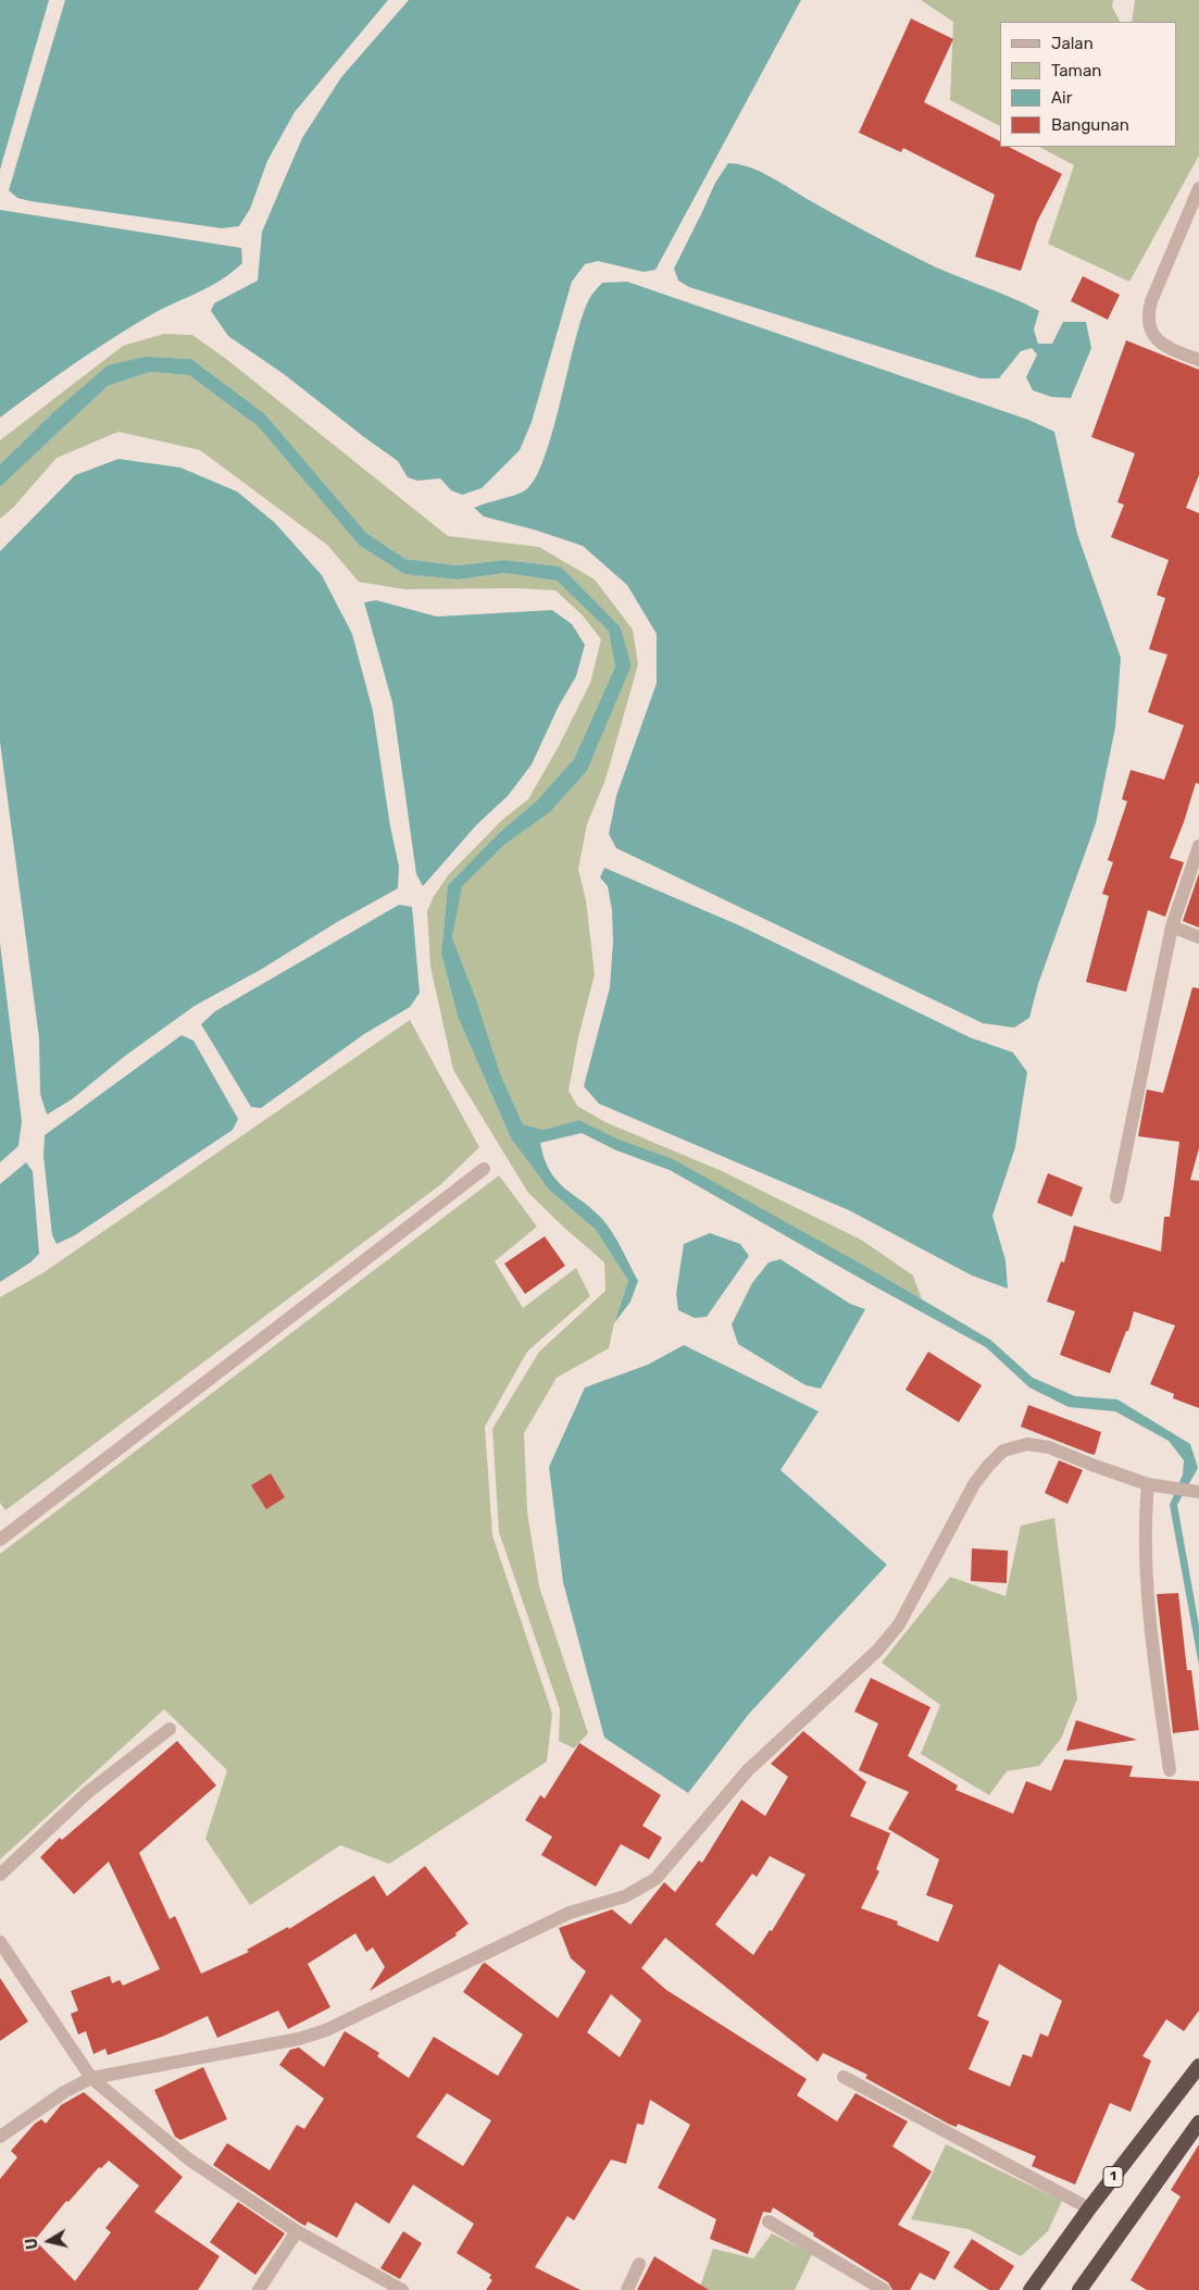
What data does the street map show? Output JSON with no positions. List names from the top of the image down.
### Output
{
  "streets": {
    "highway": ["1"]
  },
  "legend": [
    "Jalan",
    "Taman",
    "Air",
    "Bangunan"
  ],
  "north": "left"
}
